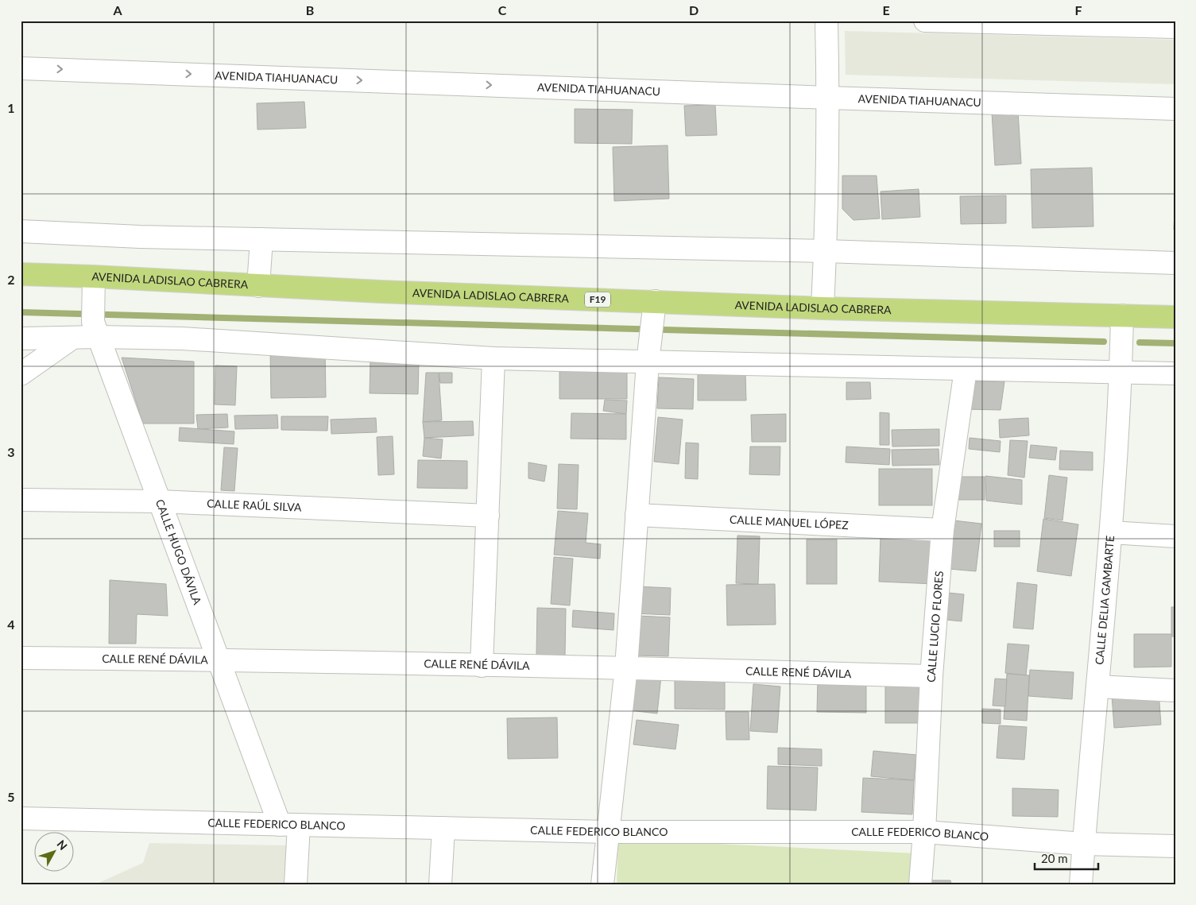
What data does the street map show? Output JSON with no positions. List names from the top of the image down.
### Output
{
  "streets": {
    "highway": ["AVENIDA LADISLAO CABRERA", "F19"],
    "street": [
      "AVENIDA TIAHUANACU",
      "CALLE RAÚL SILVA",
      "CALLE MANUEL LÓPEZ",
      "CALLE HUGO DÁVILA",
      "CALLE DELIA GAMBARTE",
      "CALLE LUCIO FLORES",
      "CALLE RENÉ DÁVILA",
      "CALLE FEDERICO BLANCO"
    ]
  },
  "crossings": [
    ["AVENIDA LADISLAO CABRERA", "CALLE HUGO DÁVILA"],
    ["AVENIDA LADISLAO CABRERA", "CALLE DELIA GAMBARTE"],
    ["CALLE RAÚL SILVA", "CALLE HUGO DÁVILA"],
    ["CALLE MANUEL LÓPEZ", "CALLE LUCIO FLORES"],
    ["CALLE HUGO DÁVILA", "CALLE RENÉ DÁVILA"],
    ["CALLE HUGO DÁVILA", "CALLE FEDERICO BLANCO"],
    ["CALLE DELIA GAMBARTE", "CALLE FEDERICO BLANCO"],
    ["CALLE LUCIO FLORES", "CALLE RENÉ DÁVILA"],
    ["CALLE LUCIO FLORES", "CALLE FEDERICO BLANCO"]
  ],
  "scale_bar": "20 m",
  "north": "top right",
  "grid": {
    "columns": [
      "A",
      "B",
      "C",
      "D",
      "E",
      "F"
    ],
    "rows": [
      "1",
      "2",
      "3",
      "4",
      "5"
    ]
  }
}
